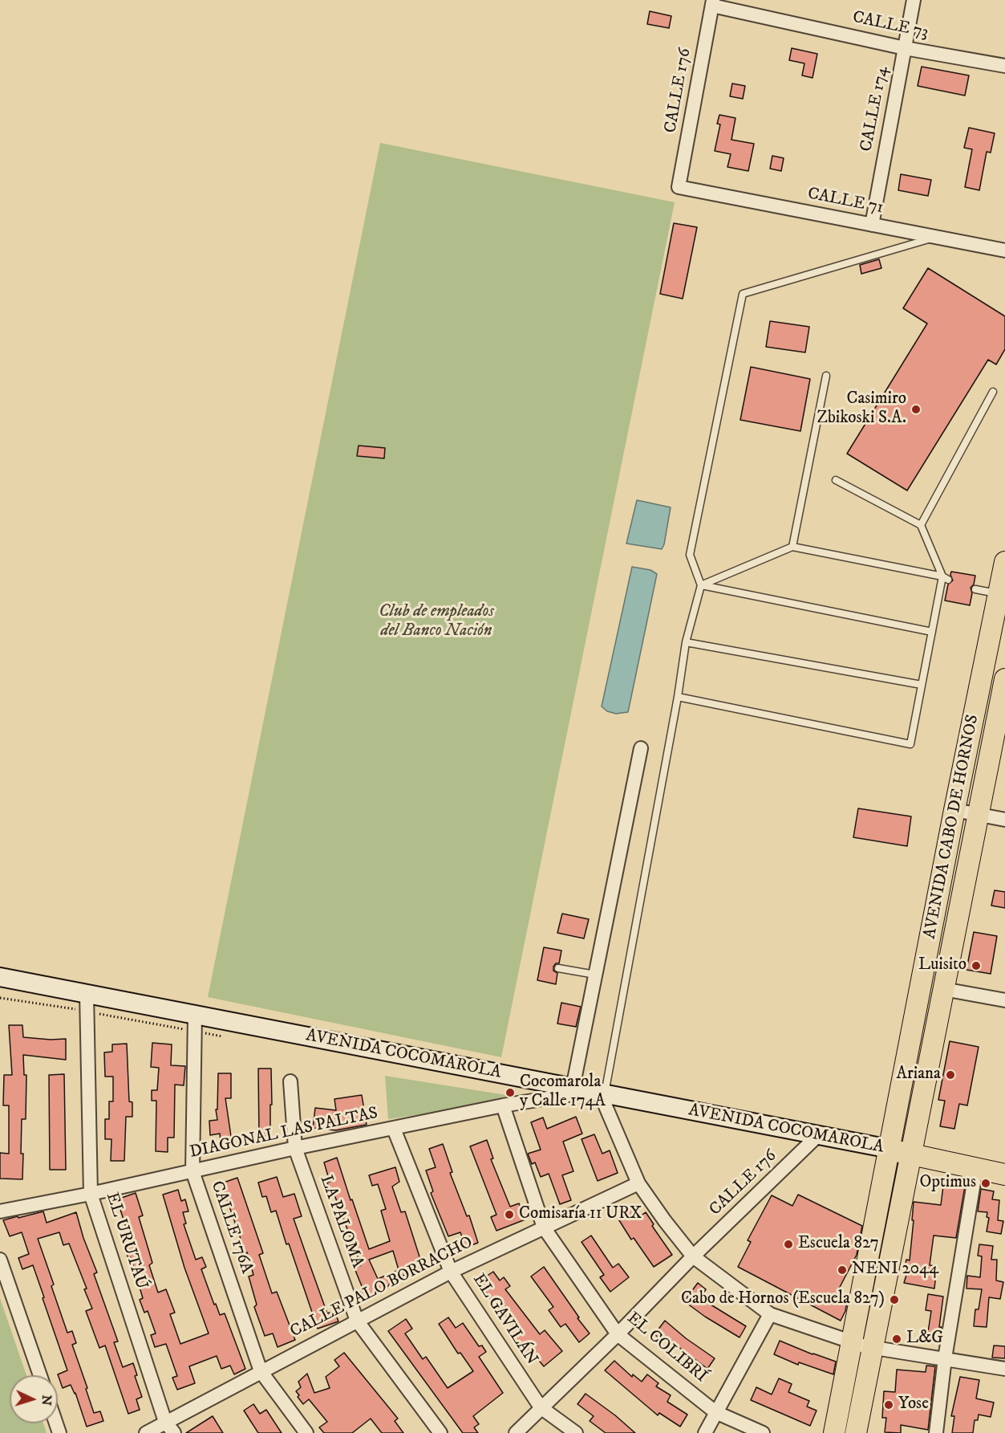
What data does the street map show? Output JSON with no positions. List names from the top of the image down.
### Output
{
  "streets": {
    "main road": ["AVENIDA CABO DE HORNOS", "AVENIDA COCOMAROLA"],
    "street": [
      "CALLE 73",
      "CALLE 176",
      "CALLE 174",
      "CALLE 71",
      "DIAGONAL LAS PALTAS",
      "LA PALOMA",
      "CALLE 176A",
      "EL URUTAÚ",
      "CALLE PALO BORRACHO",
      "EL GAVILÁN",
      "EL COLIBRÍ"
    ]
  },
  "crossings": [
    ["CALLE 73", "CALLE 176"],
    ["CALLE 73", "CALLE 174"],
    ["CALLE 176", "CALLE 71"],
    ["CALLE 176", "AVENIDA COCOMAROLA"],
    ["CALLE 176", "EL GAVILÁN"],
    ["CALLE 176", "EL COLIBRÍ"],
    ["CALLE 174", "CALLE 71"],
    ["AVENIDA CABO DE HORNOS", "AVENIDA COCOMAROLA"],
    ["AVENIDA COCOMAROLA", "DIAGONAL LAS PALTAS"],
    ["AVENIDA COCOMAROLA", "CALLE 176A"],
    ["AVENIDA COCOMAROLA", "EL URUTAÚ"],
    ["DIAGONAL LAS PALTAS", "LA PALOMA"],
    ["DIAGONAL LAS PALTAS", "CALLE 176A"],
    ["DIAGONAL LAS PALTAS", "EL URUTAÚ"],
    ["DIAGONAL LAS PALTAS", "EL GAVILÁN"],
    ["DIAGONAL LAS PALTAS", "EL COLIBRÍ"],
    ["LA PALOMA", "CALLE PALO BORRACHO"],
    ["CALLE 176A", "CALLE PALO BORRACHO"],
    ["EL URUTAÚ", "CALLE PALO BORRACHO"],
    ["CALLE PALO BORRACHO", "EL GAVILÁN"],
    ["CALLE PALO BORRACHO", "EL COLIBRÍ"]
  ],
  "parks": ["Club de empleados del Banco Nación"],
  "places": [
    "Casimiro Zbikoski S.A.",
    "Luisito",
    "Ariana",
    "Cocomarola y Calle 174A",
    "Optimus",
    "Comisaría 11 URX",
    "Escuela 827",
    "NENI 2044",
    "Cabo de Hornos (Escuela 827)",
    "L&G",
    "Yose"
  ],
  "north": "right"
}
